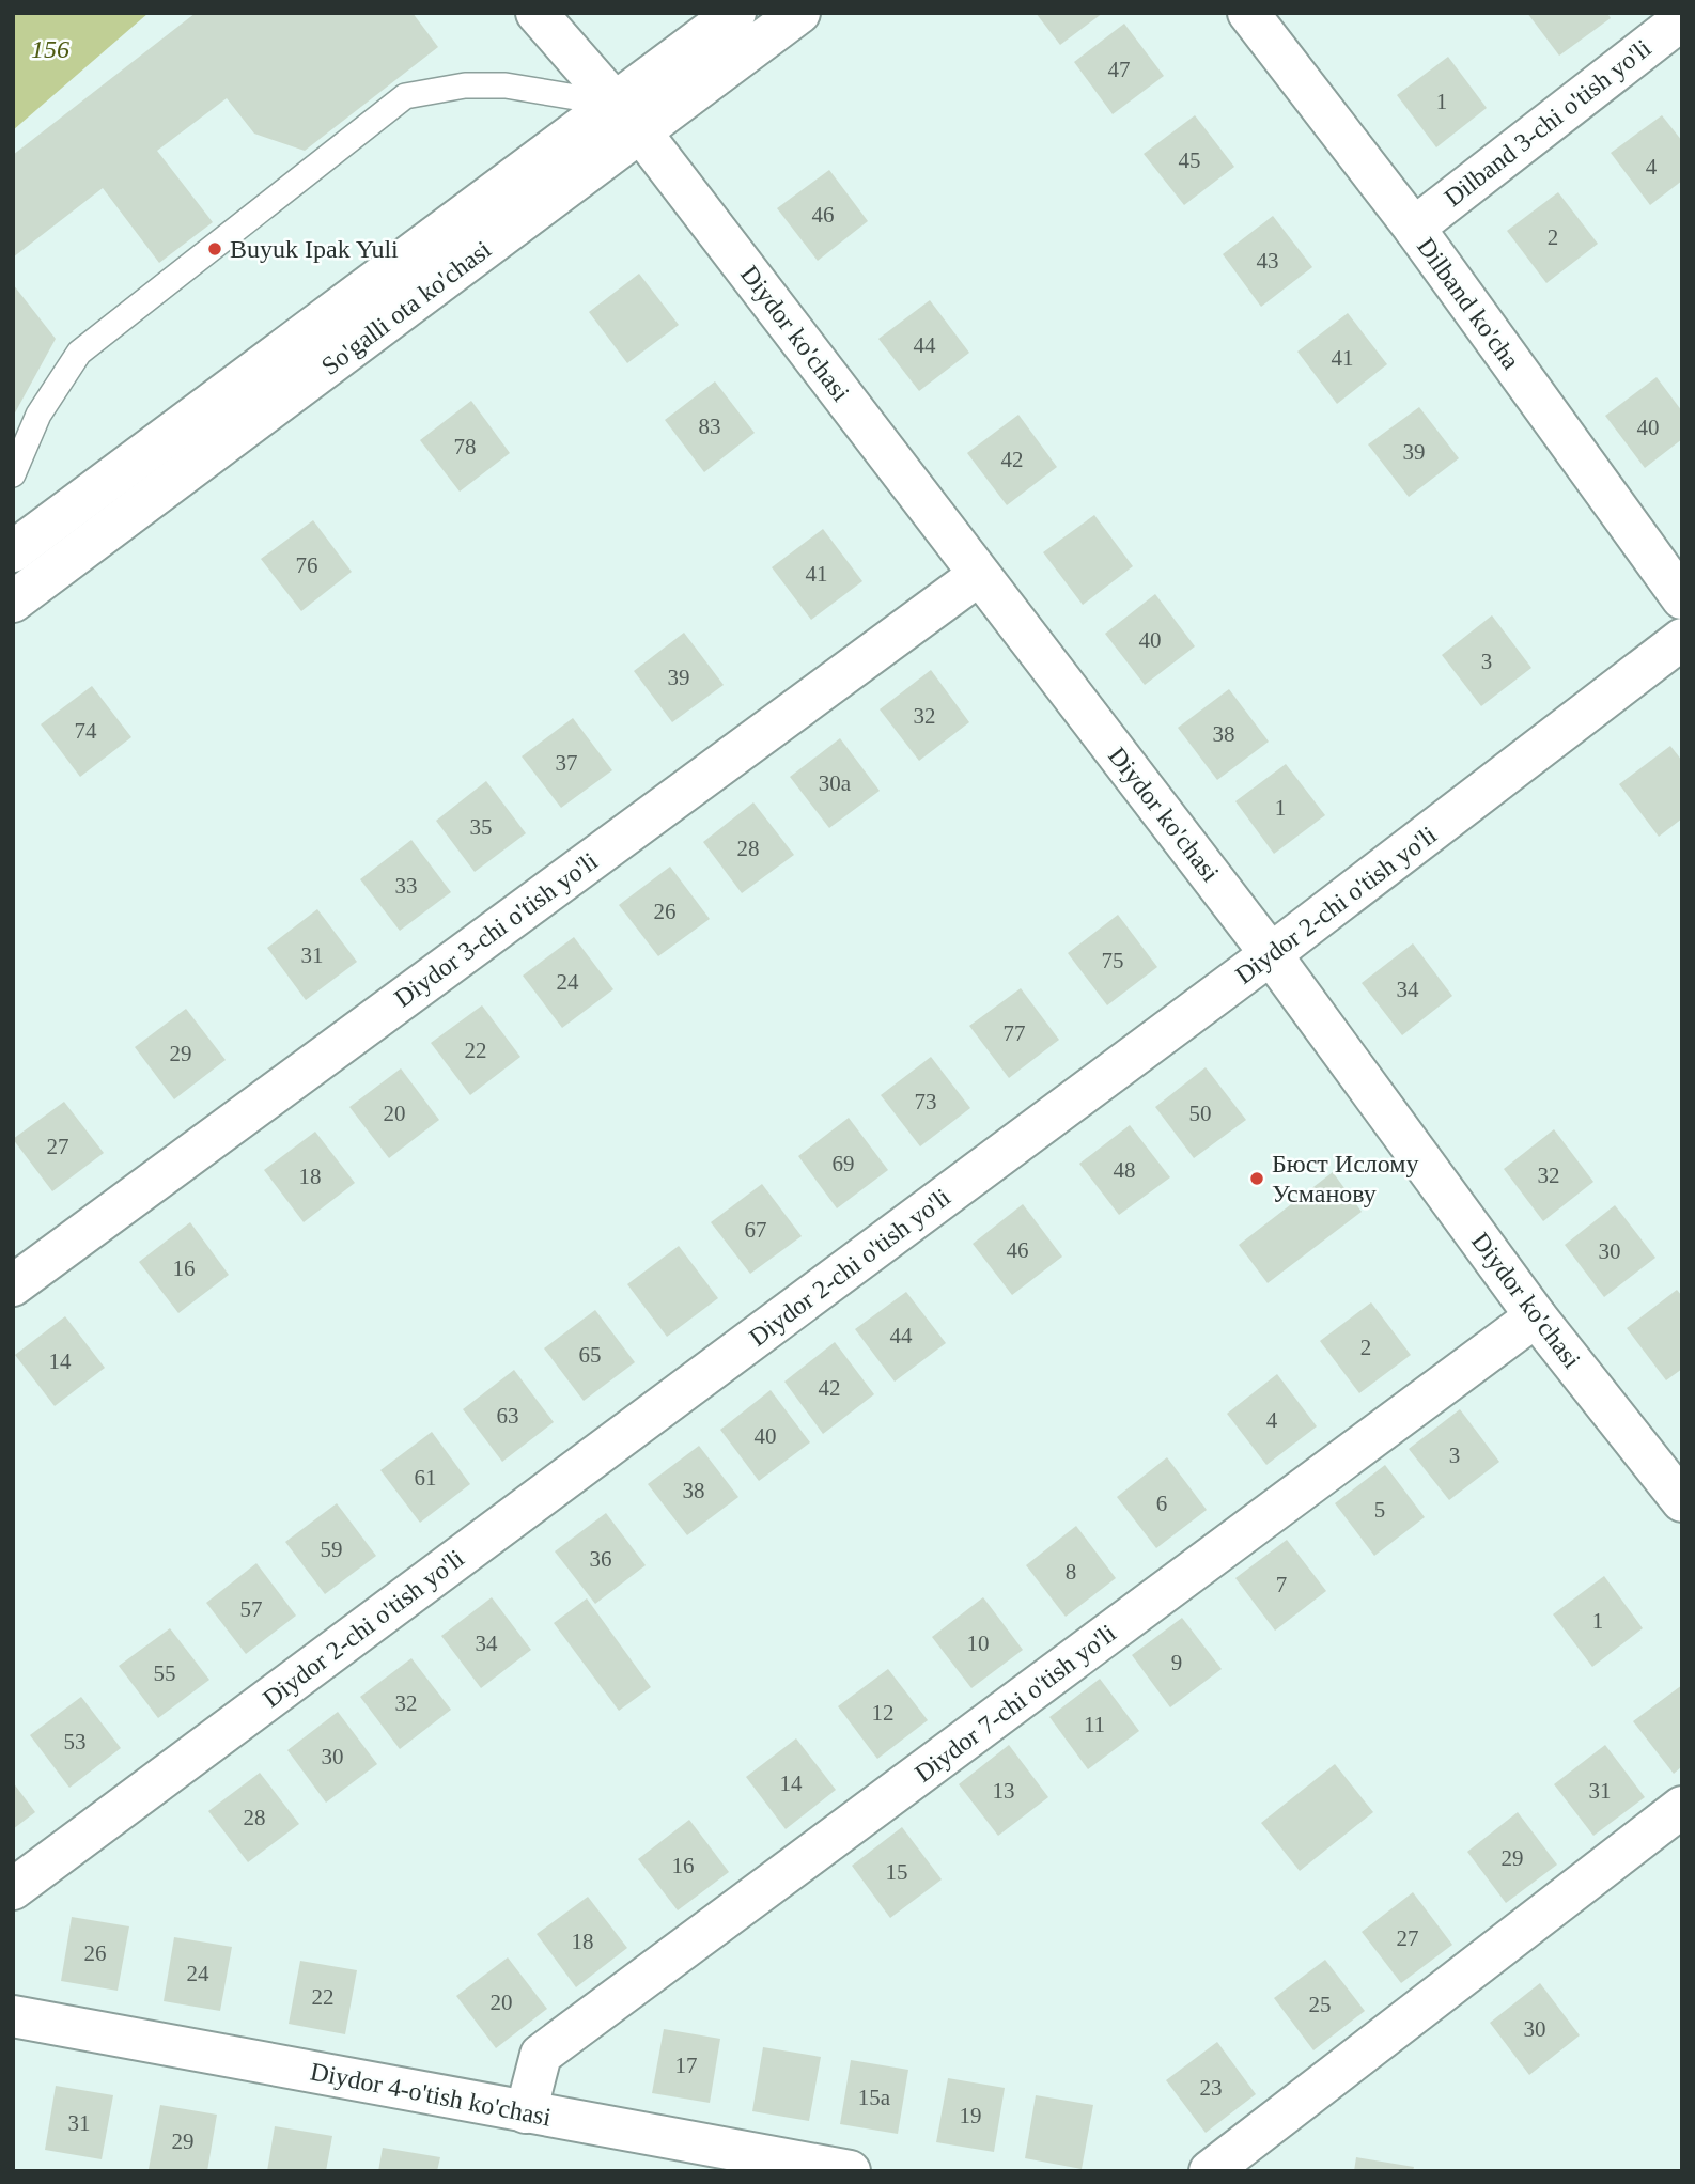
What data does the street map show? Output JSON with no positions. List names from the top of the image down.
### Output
{
  "streets": {
    "street": [
      "Dilband 3-chi o'tish yo'li",
      "Dilband ko'cha",
      "So'galli ota ko'chasi",
      "Diydor ko'chasi",
      "Diydor 2-chi o'tish yo'li",
      "Diydor 3-chi o'tish yo'li",
      "Diydor 7-chi o'tish yo'li",
      "Diydor 4-o'tish ko'chasi"
    ]
  },
  "crossings": [
    ["Dilband 3-chi o'tish yo'li", "Dilband ko'cha"],
    ["So'galli ota ko'chasi", "Diydor ko'chasi"],
    ["Diydor ko'chasi", "Diydor 2-chi o'tish yo'li"],
    ["Diydor ko'chasi", "Diydor 3-chi o'tish yo'li"],
    ["Diydor ko'chasi", "Diydor 7-chi o'tish yo'li"],
    ["Diydor 7-chi o'tish yo'li", "Diydor 4-o'tish ko'chasi"]
  ],
  "parks": ["156"],
  "places": ["Buyuk Ipak Yuli", "Бюст Ислому Усманову"],
  "house_numbers": [
    "47",
    "1",
    "45",
    "4",
    "46",
    "2",
    "43",
    "44",
    "41",
    "83",
    "40",
    "78",
    "39",
    "42",
    "76",
    "41",
    "40",
    "3",
    "39",
    "32",
    "74",
    "38",
    "37",
    "30a",
    "1",
    "35",
    "28",
    "33",
    "26",
    "31",
    "75",
    "24",
    "34",
    "77",
    "22",
    "29",
    "73",
    "20",
    "50",
    "27",
    "69",
    "48",
    "32",
    "18",
    "67",
    "46",
    "30",
    "16",
    "44",
    "2",
    "65",
    "14",
    "42",
    "63",
    "4",
    "40",
    "3",
    "61",
    "38",
    "6",
    "5",
    "59",
    "36",
    "8",
    "7",
    "57",
    "1",
    "34",
    "10",
    "9",
    "55",
    "32",
    "12",
    "11",
    "53",
    "30",
    "14",
    "13",
    "31",
    "28",
    "29",
    "16",
    "15",
    "27",
    "18",
    "26",
    "24",
    "22",
    "20",
    "25",
    "30",
    "17",
    "23",
    "15a",
    "19",
    "31",
    "29"
  ]
}
